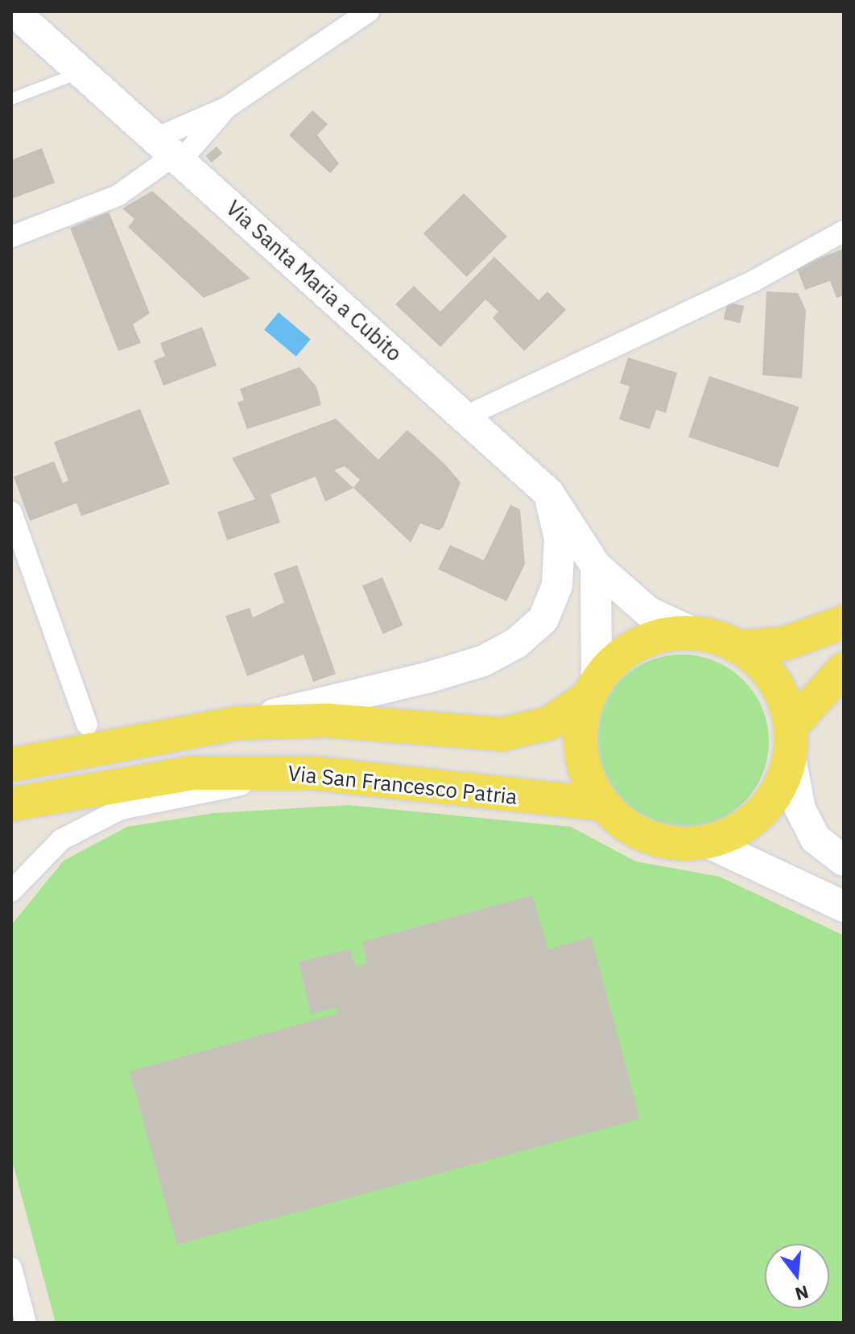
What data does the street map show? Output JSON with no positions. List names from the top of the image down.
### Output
{
  "streets": {
    "main road": ["Via Santa Maria a Cubito", "Via San Francesco Patria"]
  },
  "crossings": [
    ["Via Santa Maria a Cubito", "Via San Francesco Patria"]
  ],
  "north": "bottom"
}
